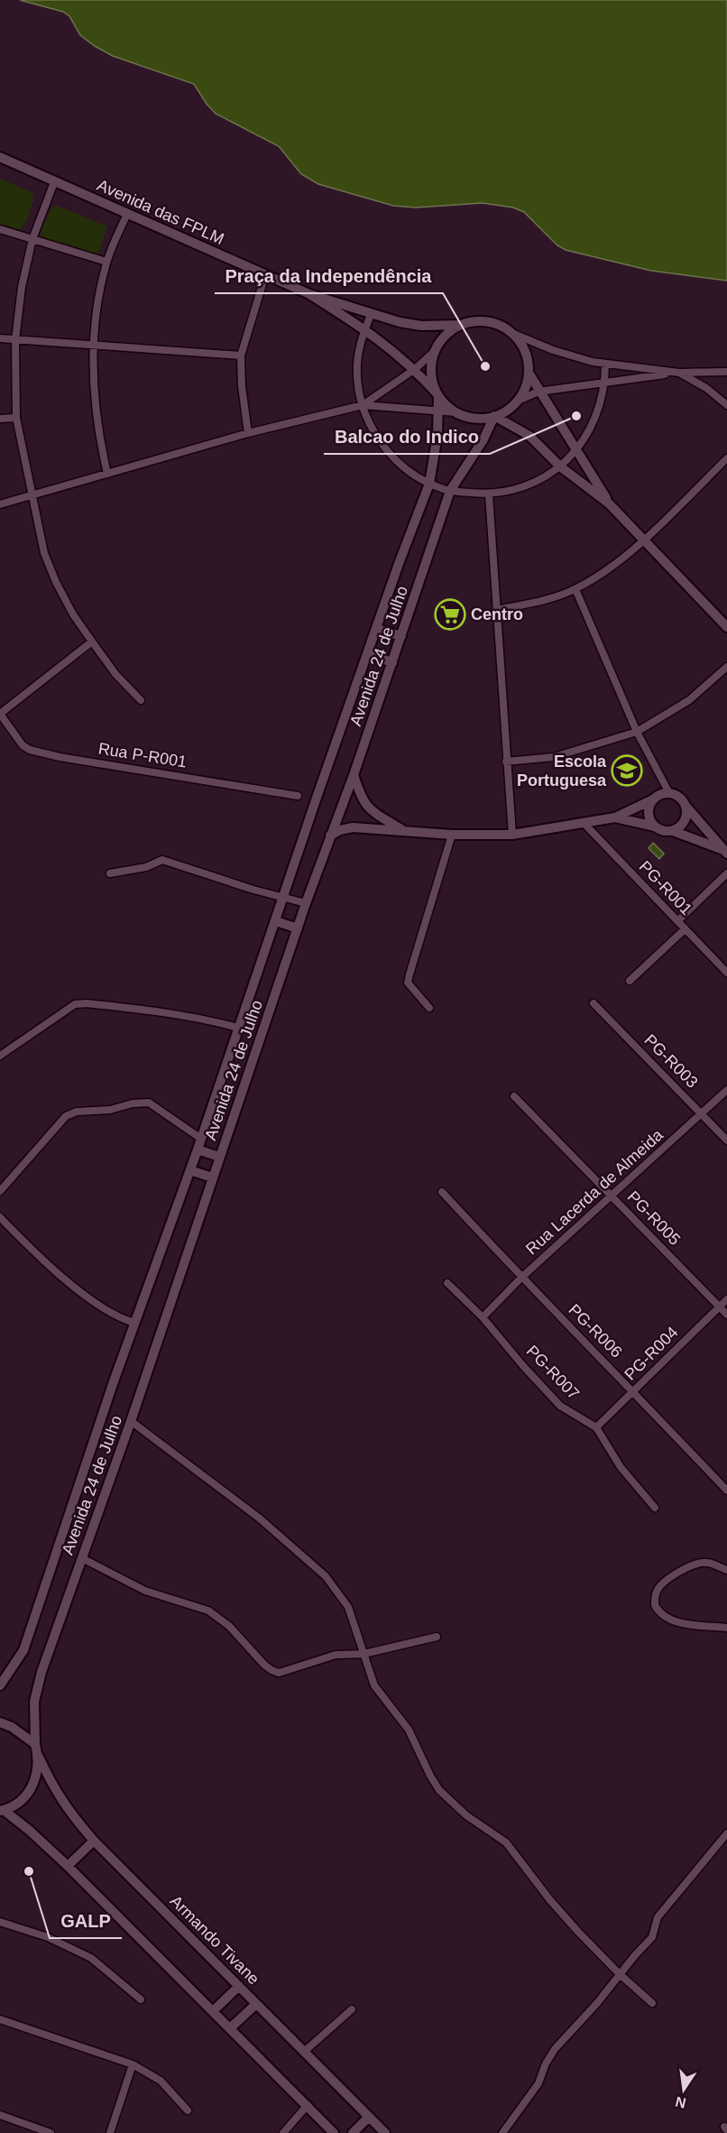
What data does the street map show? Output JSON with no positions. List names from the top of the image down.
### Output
{
  "streets": {
    "street": [
      "Avenida das FPLM",
      "Avenida 24 de Julho",
      "Rua P-R001",
      "PG-R001",
      "PG-R003",
      "Rua Lacerda de Almeida",
      "PG-R005",
      "PG-R006",
      "PG-R004",
      "PG-R007",
      "Armando Tivane"
    ]
  },
  "crossings": [
    ["Avenida das FPLM", "Avenida 24 de Julho"],
    ["Avenida 24 de Julho", "Armando Tivane"],
    ["PG-R003", "Rua Lacerda de Almeida"],
    ["Rua Lacerda de Almeida", "PG-R005"],
    ["Rua Lacerda de Almeida", "PG-R006"],
    ["Rua Lacerda de Almeida", "PG-R007"],
    ["PG-R005", "PG-R004"],
    ["PG-R006", "PG-R004"],
    ["PG-R004", "PG-R007"]
  ],
  "places": {
    "other": ["Praça da Independência", "Balcao do Indico", "GALP"],
    "supermarket": ["Centro"],
    "school or university": ["Escola Portuguesa"]
  },
  "north": "bottom"
}
